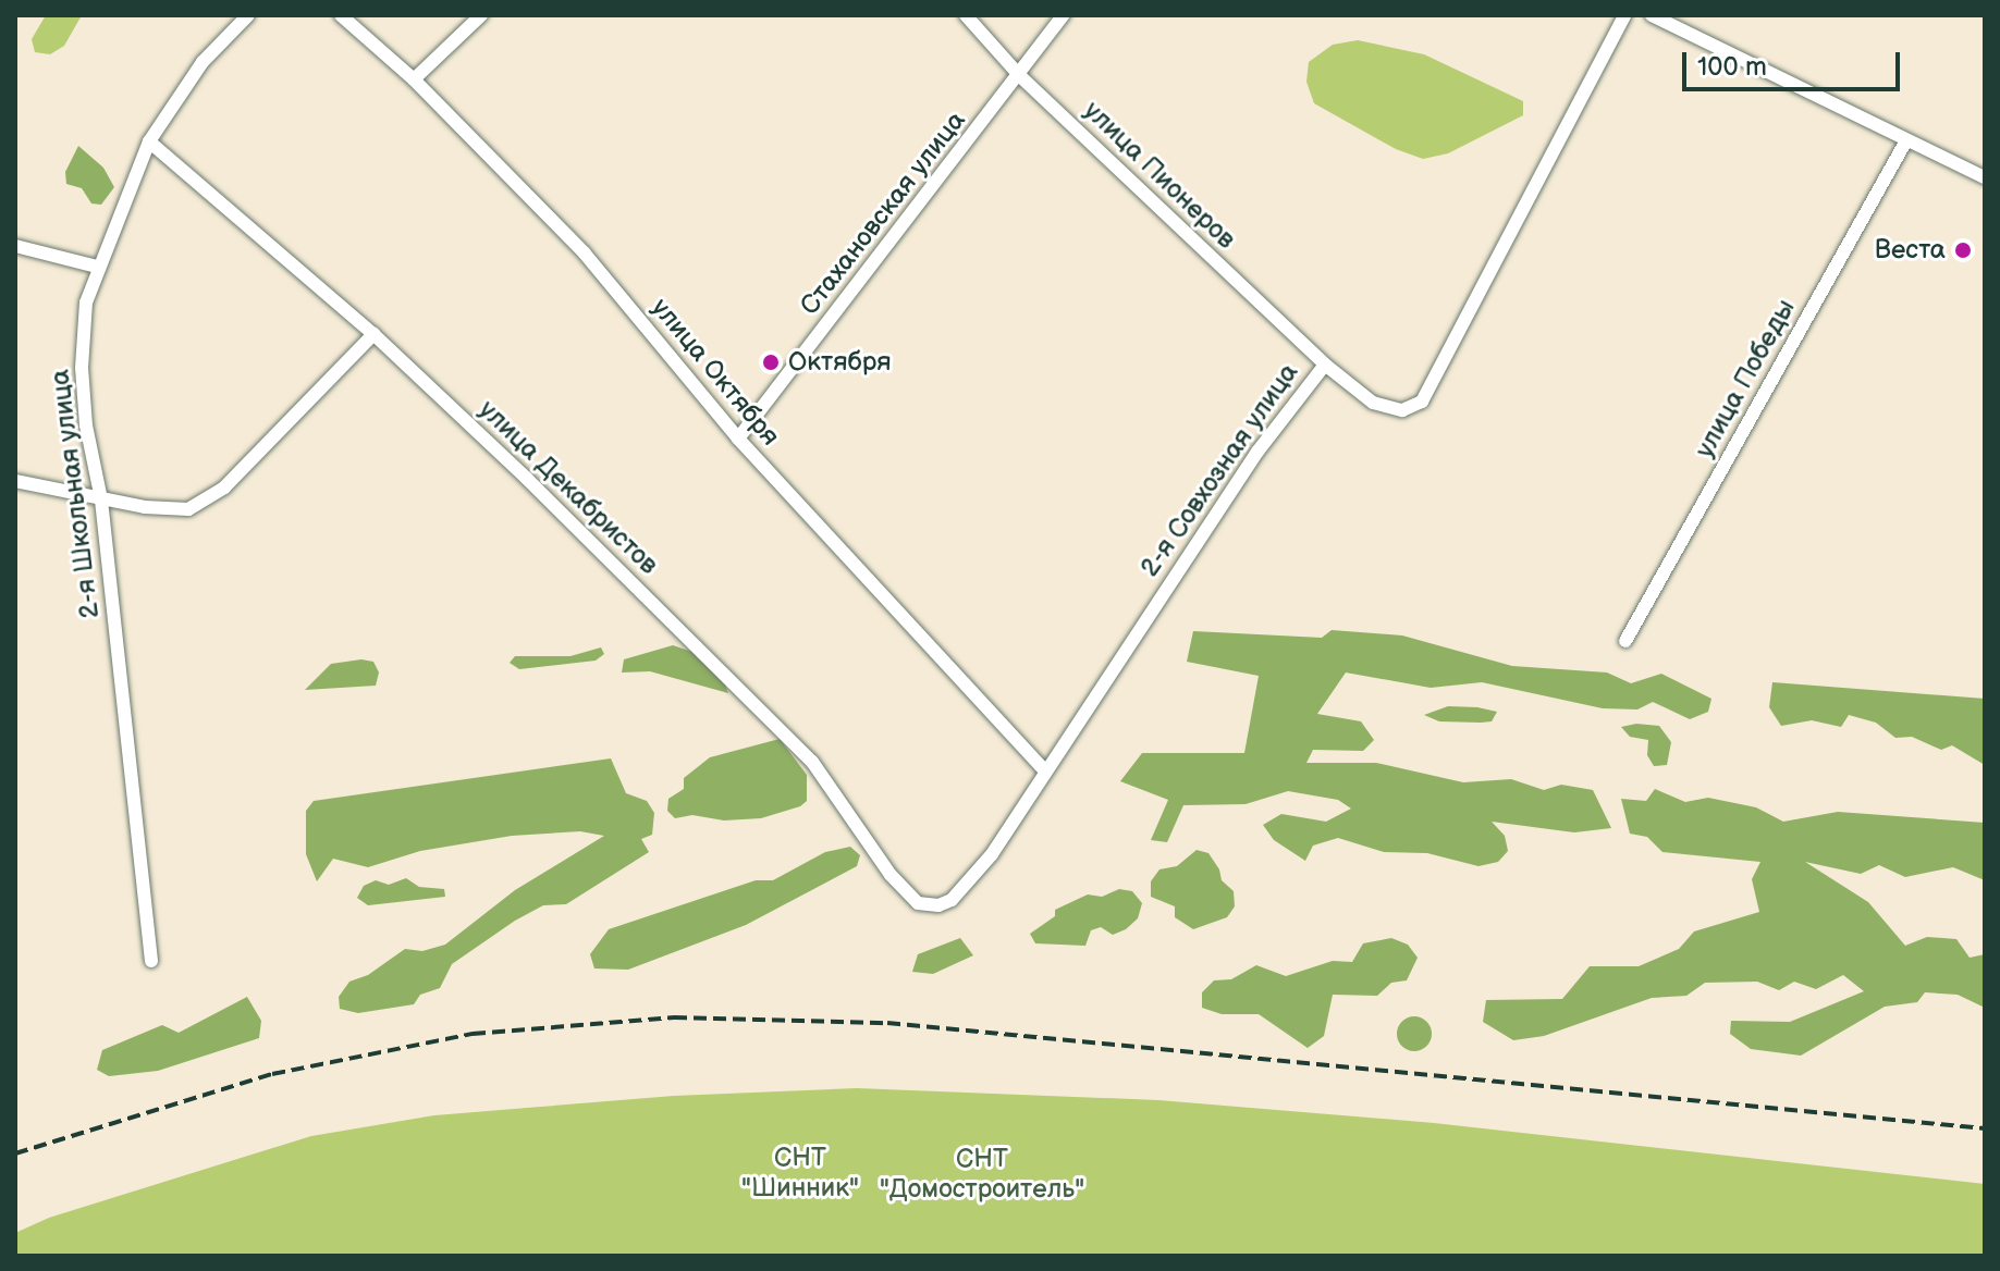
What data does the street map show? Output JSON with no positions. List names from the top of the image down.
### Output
{
  "streets": {
    "street": [
      "улица Пионеров",
      "Стахановская улица",
      "улица Октября",
      "улица Победы",
      "2-я Совхозная улица",
      "улица Декабристов",
      "2-я Школьная улица"
    ]
  },
  "crossings": [
    ["улица Пионеров", "Стахановская улица"],
    ["улица Пионеров", "2-я Совхозная улица"],
    ["Стахановская улица", "улица Октября"],
    ["улица Октября", "2-я Совхозная улица"],
    ["2-я Совхозная улица", "улица Декабристов"],
    ["улица Декабристов", "2-я Школьная улица"]
  ],
  "parks": ["СНТ \"Шинник\"", "СНТ \"Домостроитель\""],
  "places": ["Веста", "Октября"],
  "scale_bar": "100 m"
}
